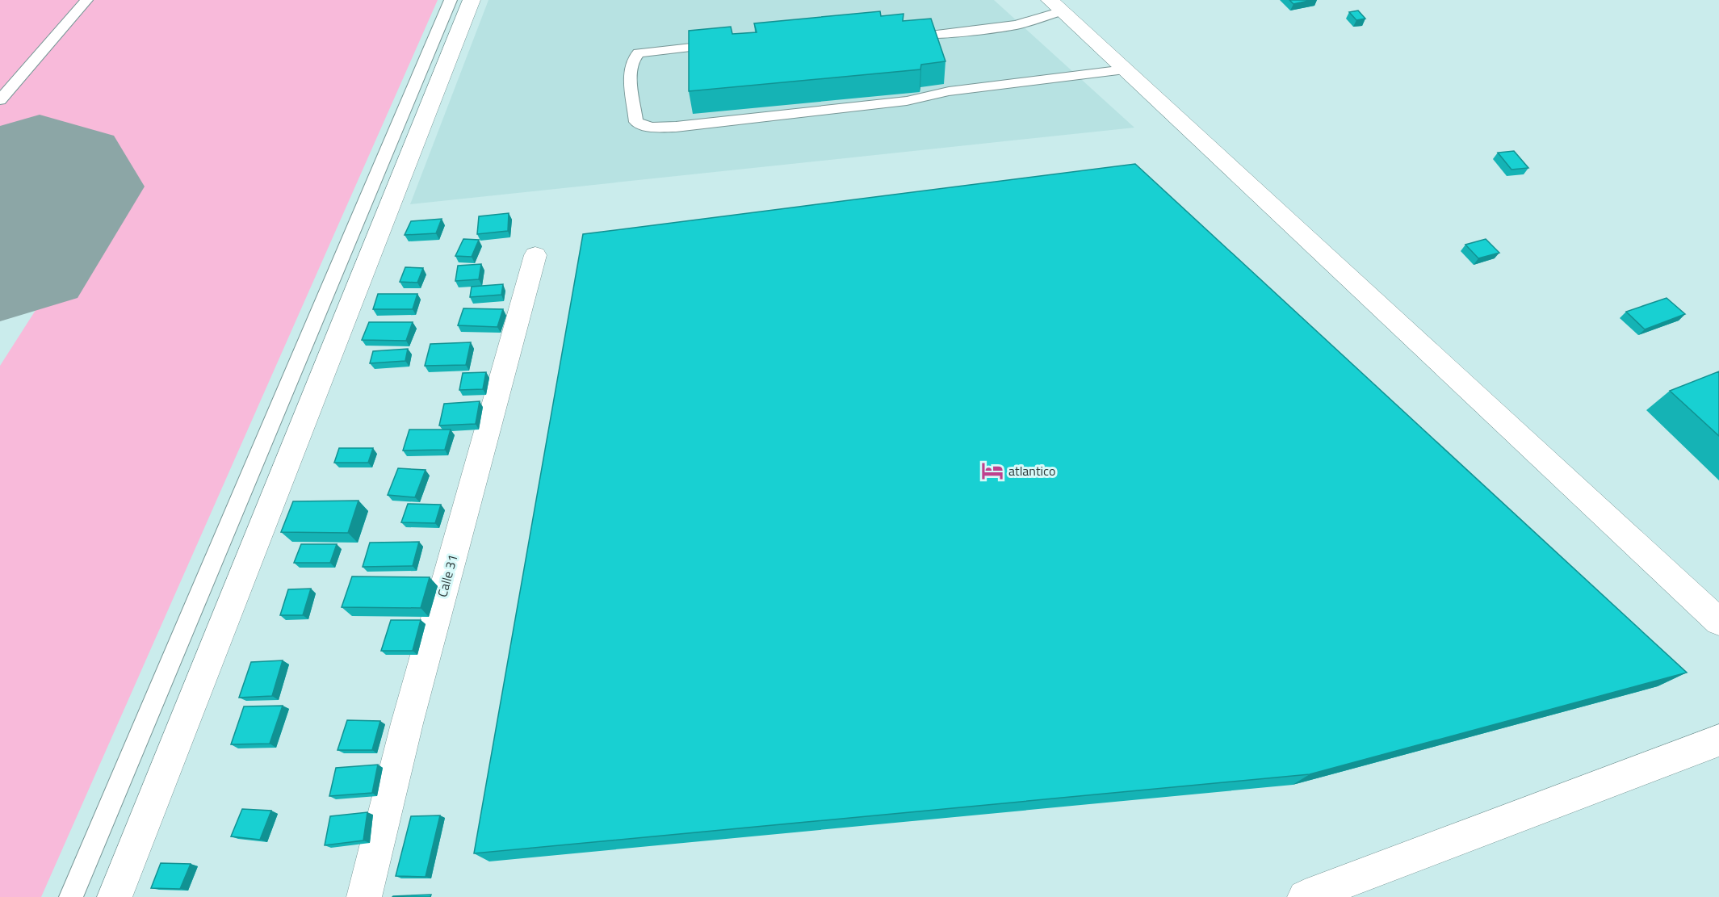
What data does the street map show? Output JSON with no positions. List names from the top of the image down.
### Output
{
  "streets": {
    "main road": ["Calle 31"]
  },
  "places": {
    "hotel": ["atlantico"]
  }
}
